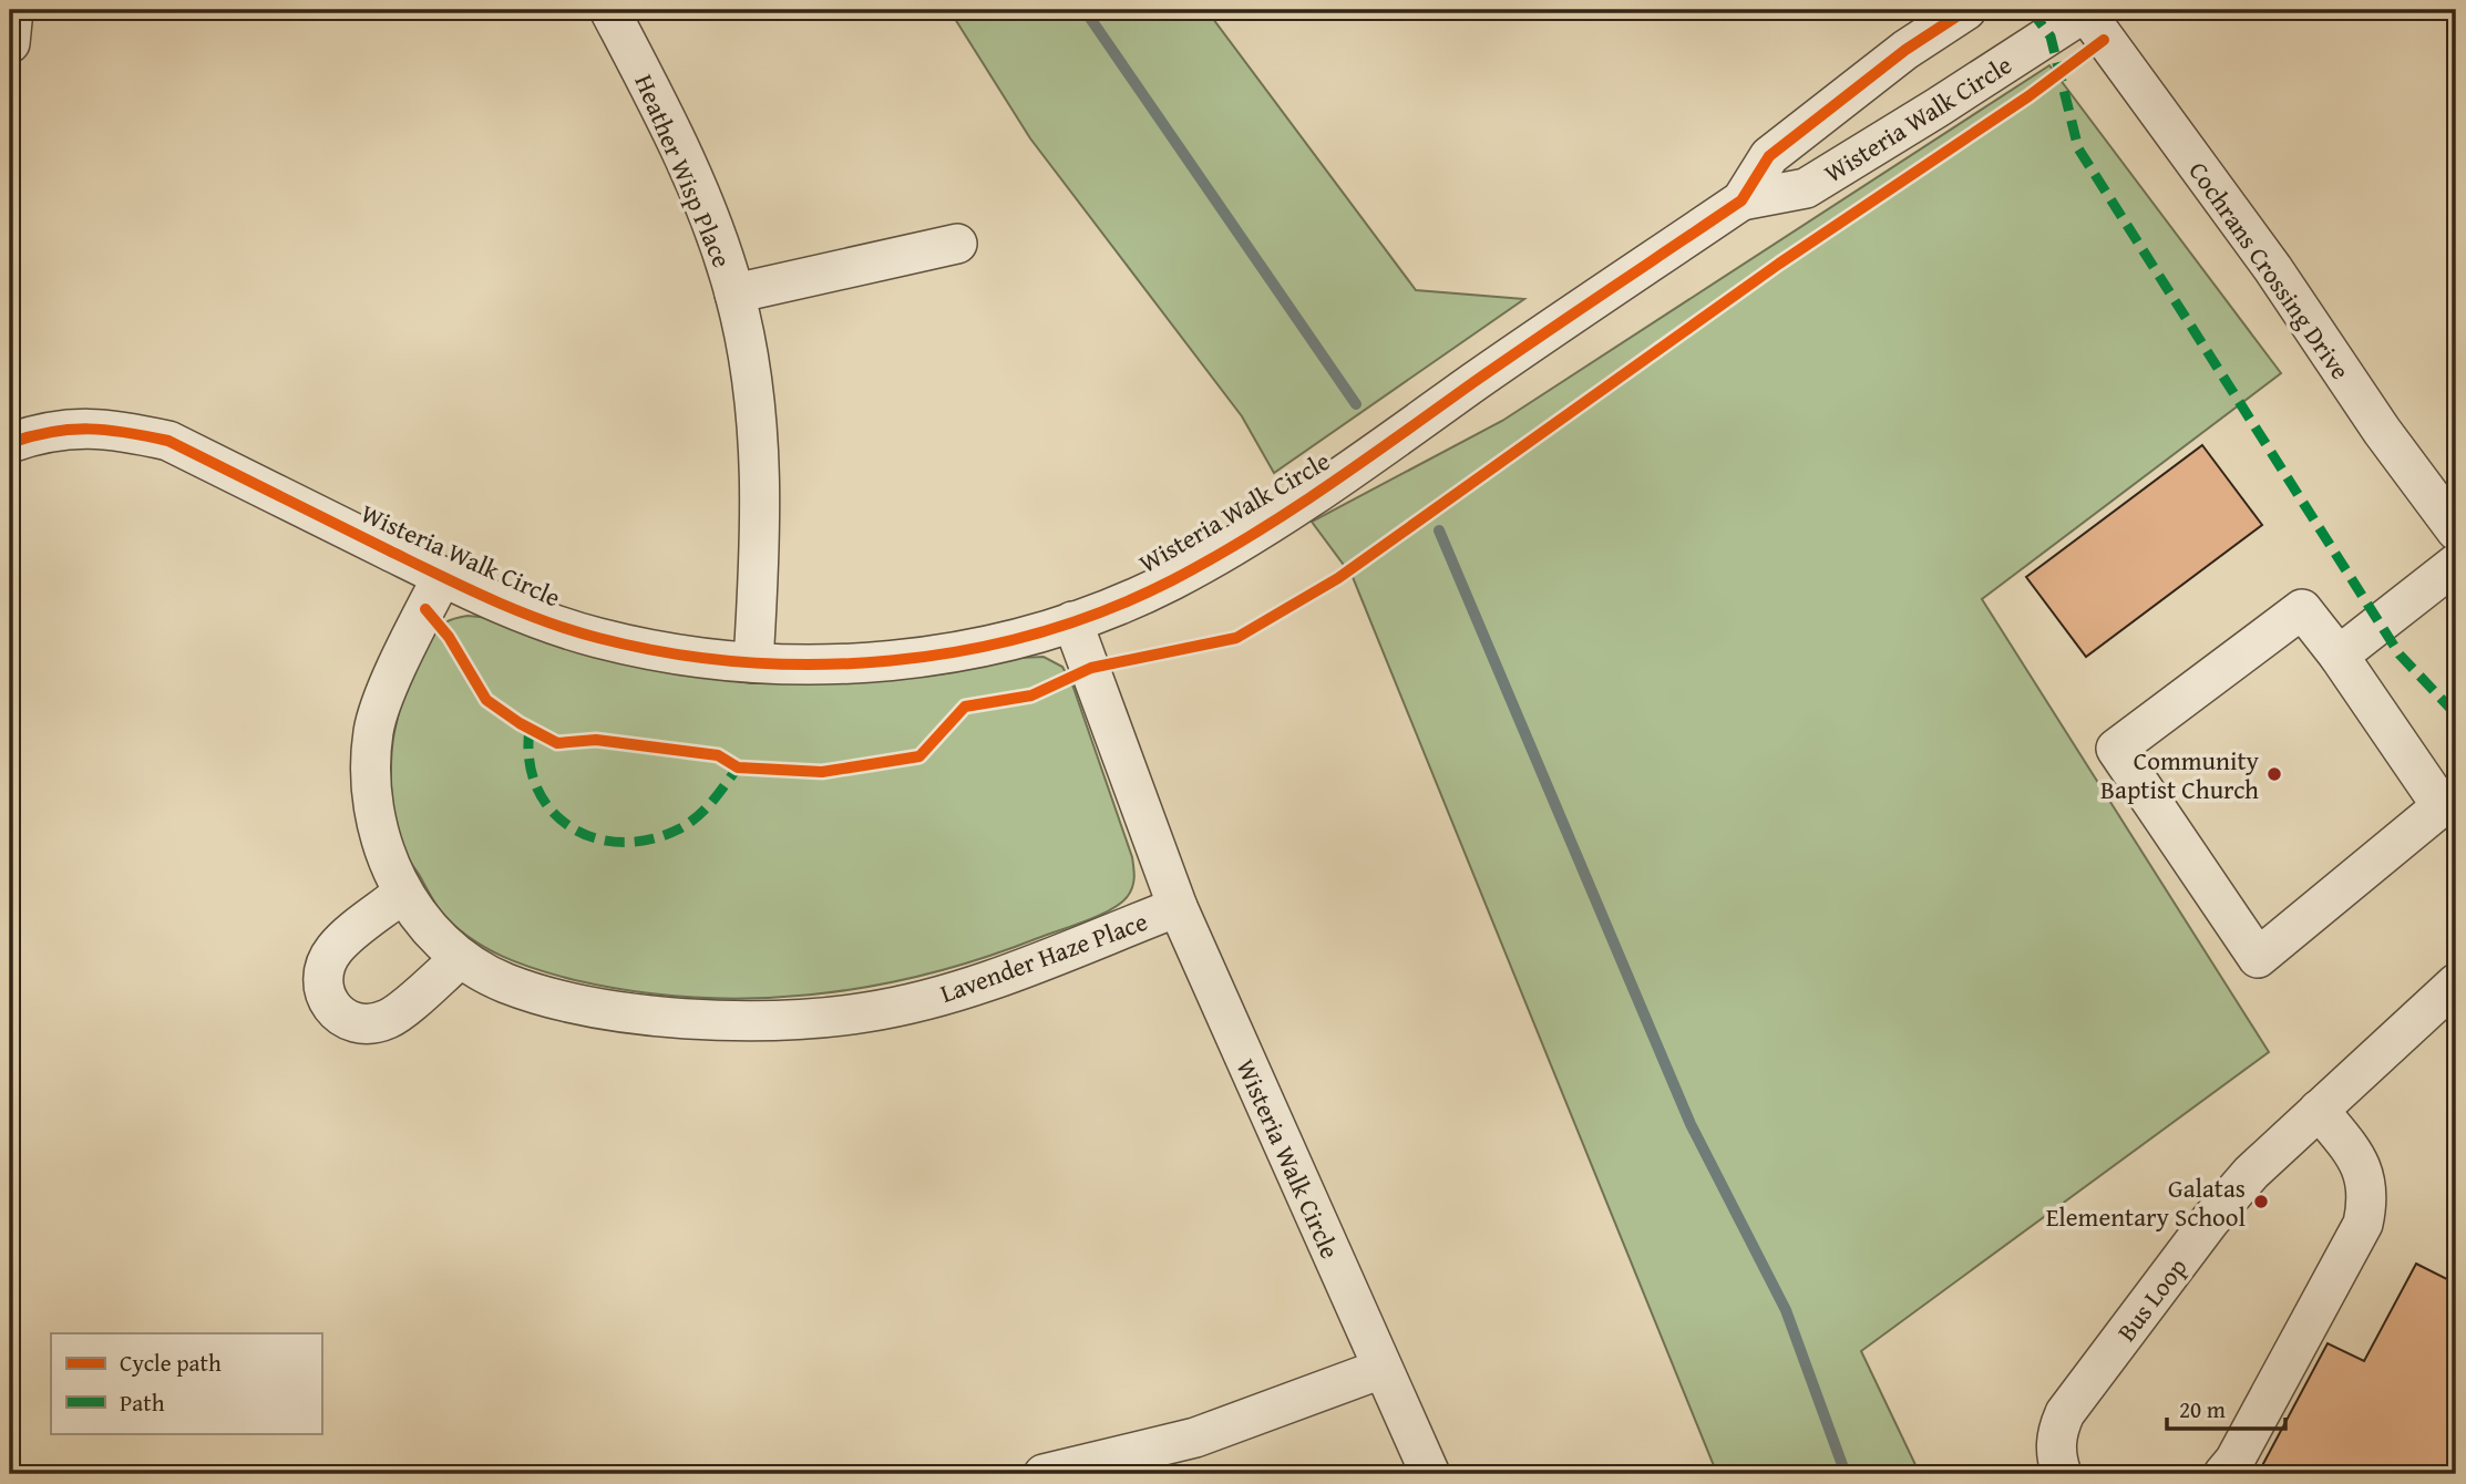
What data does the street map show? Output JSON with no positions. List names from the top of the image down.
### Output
{
  "streets": {
    "street": [
      "Wisteria Walk Circle",
      "Heather Wisp Place",
      "Cochrans Crossing Drive",
      "Lavender Haze Place",
      "Bus Loop"
    ]
  },
  "crossings": [
    ["Wisteria Walk Circle", "Heather Wisp Place"],
    ["Wisteria Walk Circle", "Cochrans Crossing Drive"],
    ["Wisteria Walk Circle", "Lavender Haze Place"]
  ],
  "places": ["Community Baptist Church", "Galatas Elementary School"],
  "legend": ["Cycle path", "Path"],
  "scale_bar": "20 m"
}
